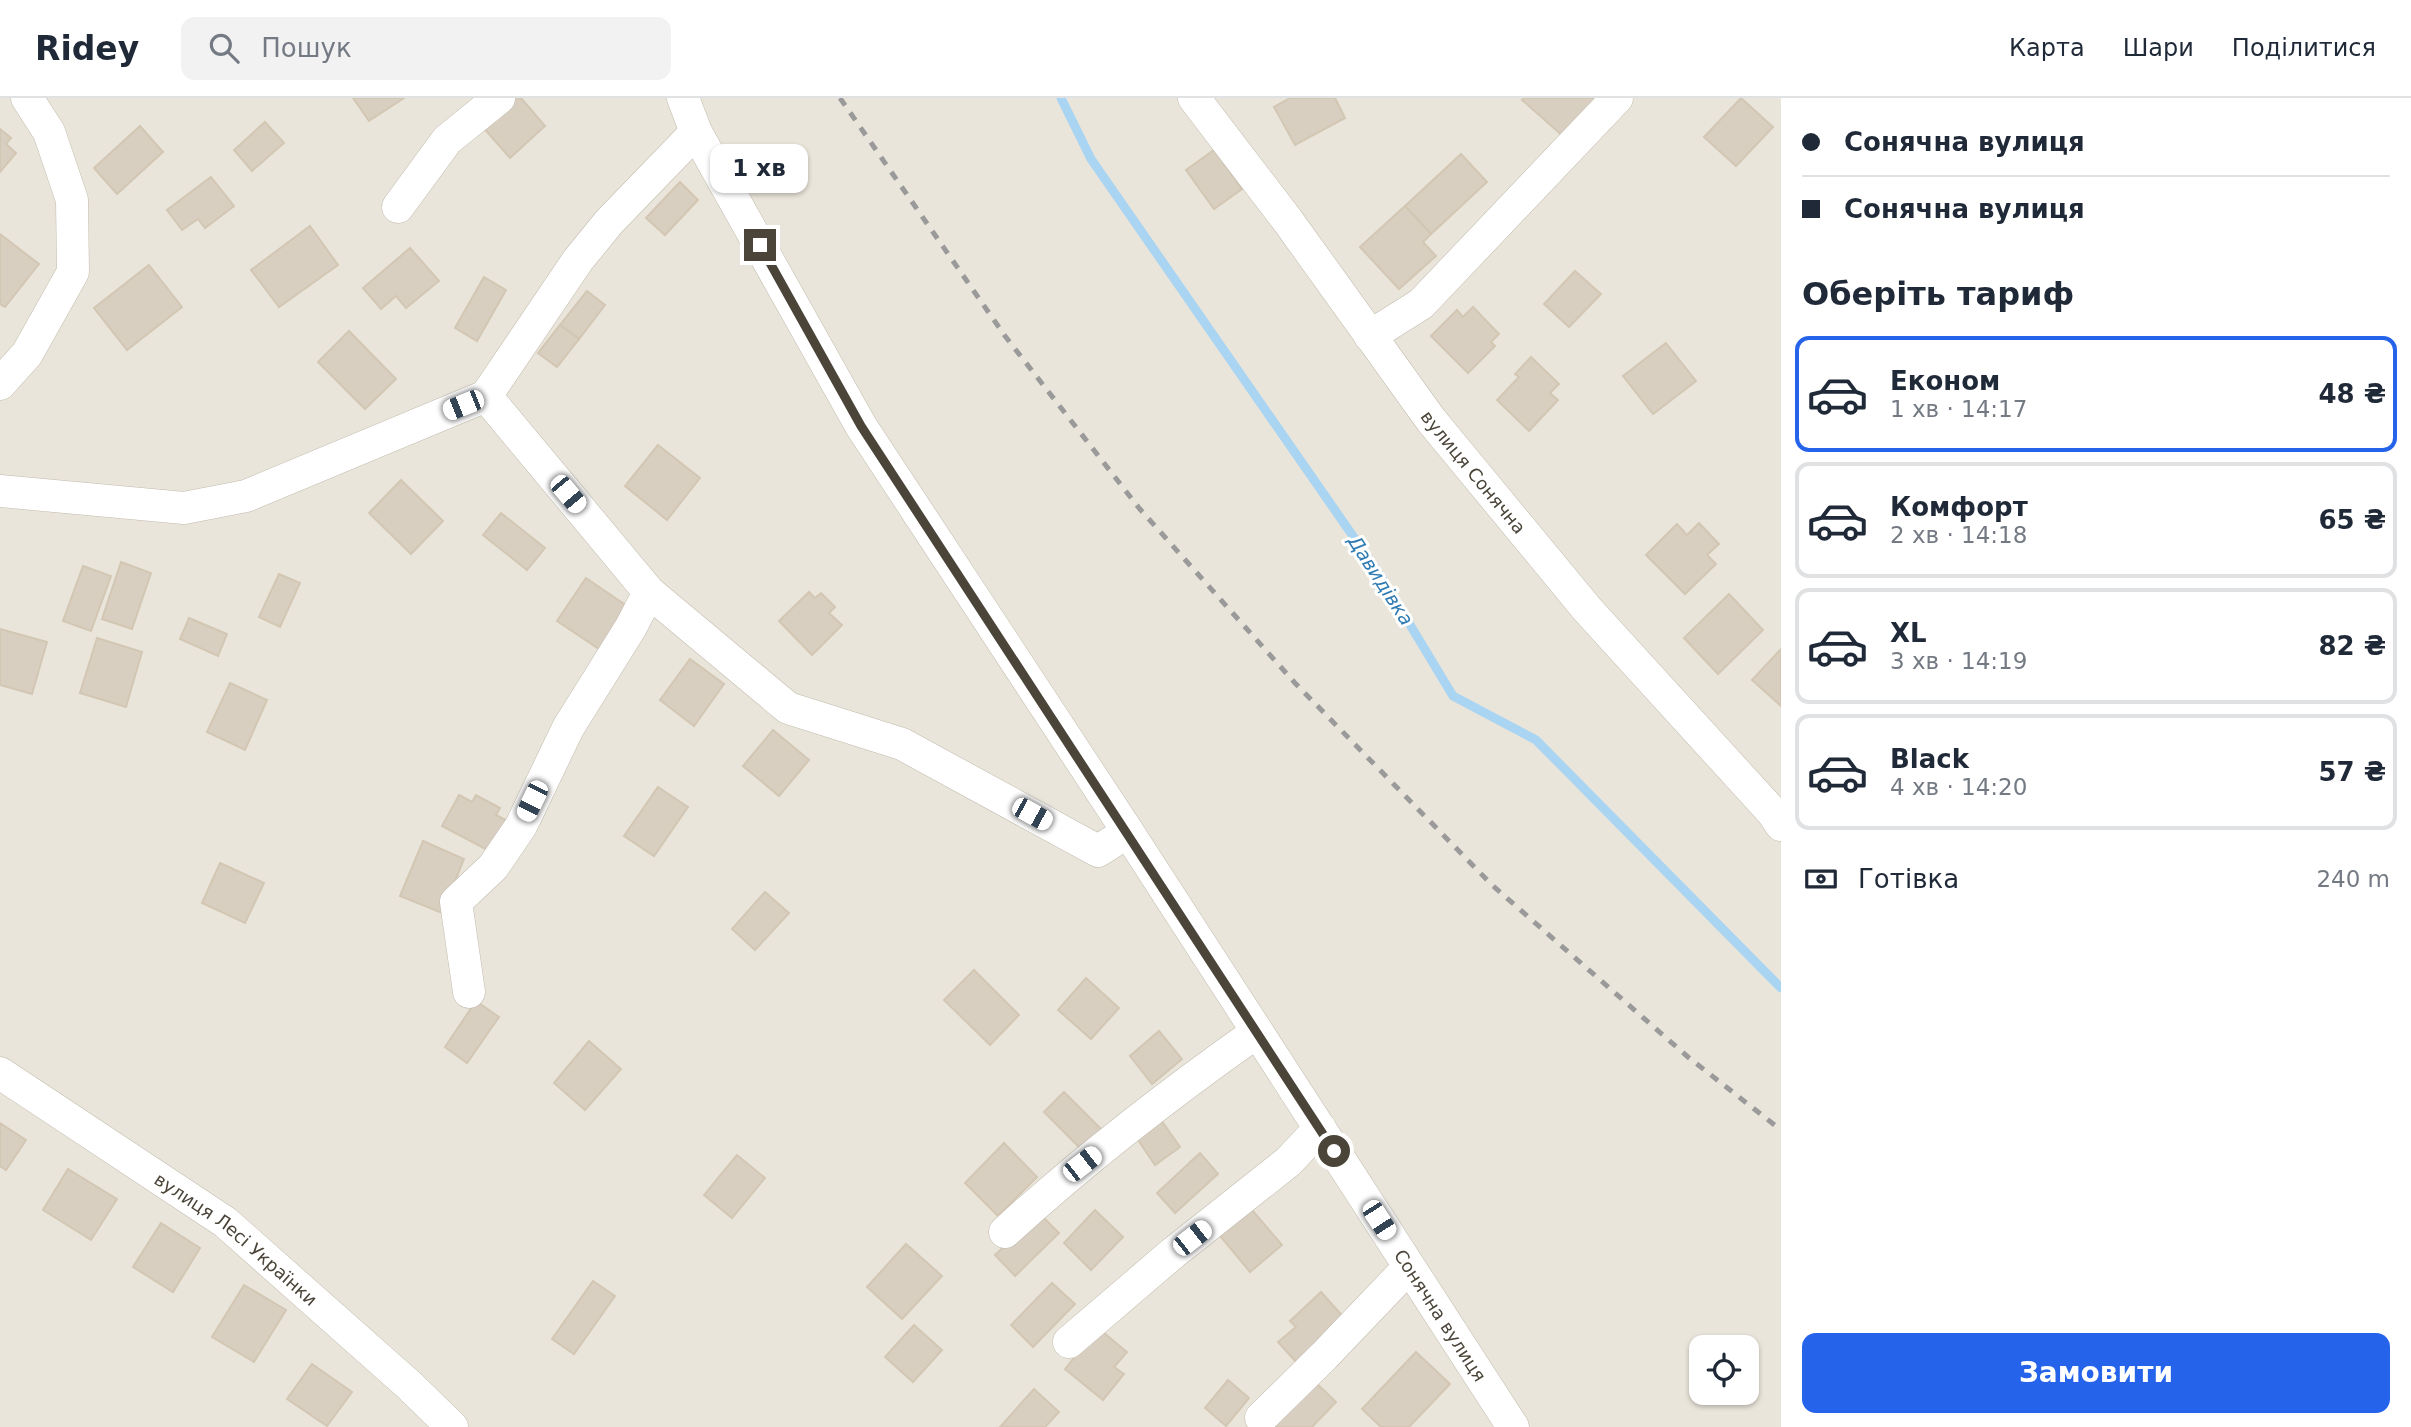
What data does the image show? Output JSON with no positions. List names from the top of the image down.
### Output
{
  "streets": {
    "street": ["вулиця Сонячна", "вулиця Лесі Українки", "Сонячна вулиця"]
  },
  "water": ["Давидівка"],
  "page": {
    "header": "Ridey",
    "search": "Пошук",
    "nav": ["Карта", "Шари", "Поділитися"],
    "banner": ["Сонячна вулиця", "Сонячна вулиця"],
    "bubble": "1 хв",
    "heading": "Оберіть тариф",
    "list": [
      {
        "name": "Економ",
        "note": "1 хв · 14:17",
        "value": "48 ₴"
      },
      {
        "name": "Комфорт",
        "note": "2 хв · 14:18",
        "value": "65 ₴"
      },
      {
        "name": "XL",
        "note": "3 хв · 14:19",
        "value": "82 ₴"
      },
      {
        "name": "Black",
        "note": "4 хв · 14:20",
        "value": "57 ₴"
      }
    ],
    "pay": ["Готівка", "240 m"],
    "buttons": "Замовити"
  }
}
